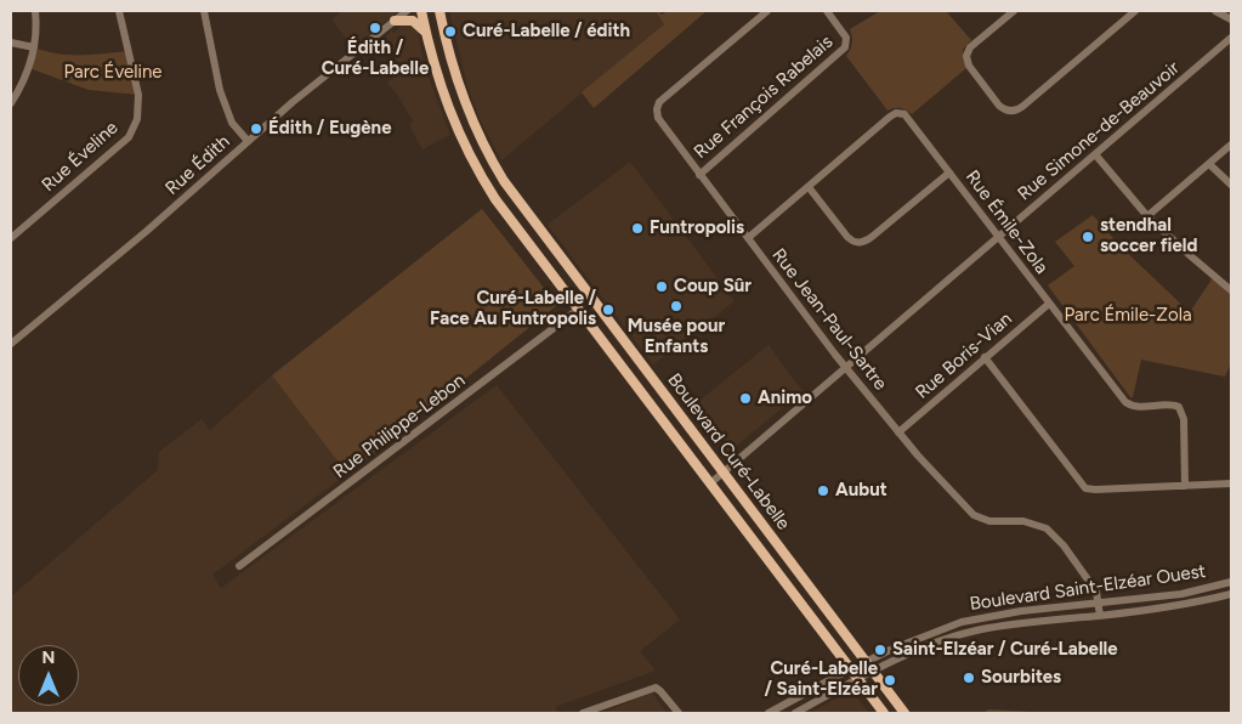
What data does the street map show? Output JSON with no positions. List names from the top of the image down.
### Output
{
  "streets": {
    "main road": ["Boulevard Curé-Labelle"],
    "street": [
      "Rue François Rabelais",
      "Rue Simone-de-Beauvoir",
      "Rue Éveline",
      "Rue Édith",
      "Rue Émile-Zola",
      "Rue Jean-Paul-Sartre",
      "Rue Boris-Vian",
      "Rue Philippe-Lebon",
      "Boulevard Saint-Elzéar Ouest"
    ]
  },
  "crossings": [
    ["Rue François Rabelais", "Rue Jean-Paul-Sartre"],
    ["Rue Simone-de-Beauvoir", "Rue Émile-Zola"],
    ["Rue Simone-de-Beauvoir", "Rue Jean-Paul-Sartre"],
    ["Rue Simone-de-Beauvoir", "Boulevard Curé-Labelle"],
    ["Rue Émile-Zola", "Rue Jean-Paul-Sartre"],
    ["Rue Émile-Zola", "Rue Boris-Vian"],
    ["Rue Jean-Paul-Sartre", "Rue Boris-Vian"],
    ["Rue Jean-Paul-Sartre", "Boulevard Saint-Elzéar Ouest"],
    ["Rue Philippe-Lebon", "Boulevard Curé-Labelle"],
    ["Boulevard Curé-Labelle", "Boulevard Saint-Elzéar Ouest"]
  ],
  "parks": ["Parc Éveline", "Parc Émile-Zola"],
  "places": [
    "Édith / Curé-Labelle",
    "Curé-Labelle / édith",
    "Édith / Eugène",
    "Funtropolis",
    "stendhal soccer field",
    "Coup Sûr",
    "Musée pour Enfants",
    "Curé-Labelle / Face Au Funtropolis",
    "Animo",
    "Aubut",
    "Saint-Elzéar / Curé-Labelle",
    "Sourbites",
    "Curé-Labelle / Saint-Elzéar"
  ],
  "north": "top"
}
